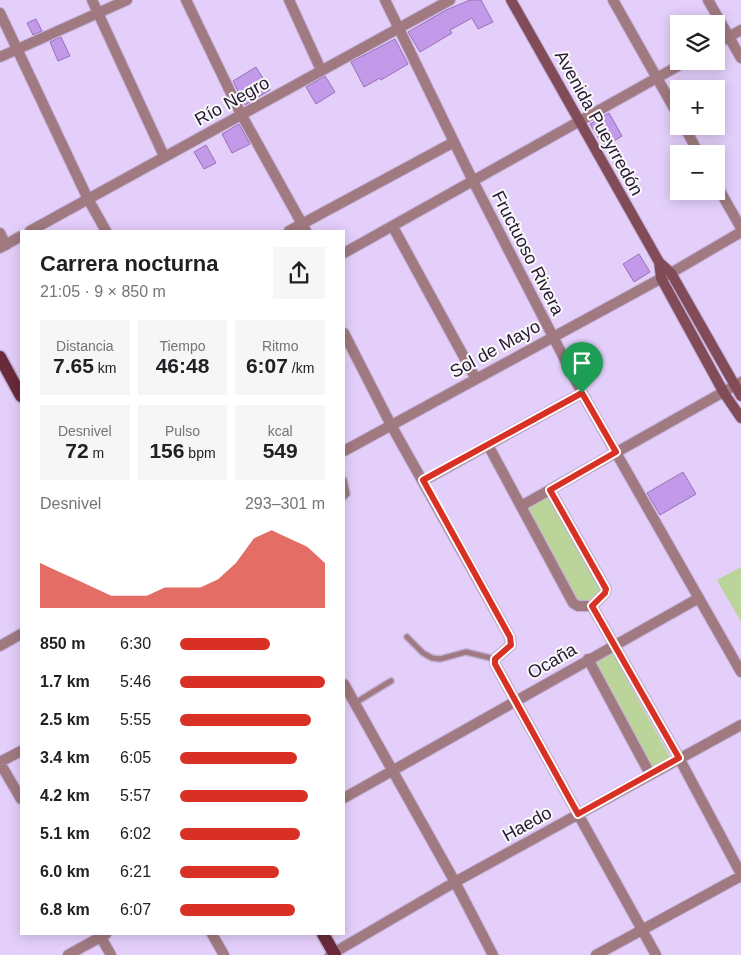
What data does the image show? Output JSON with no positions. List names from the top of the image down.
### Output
{
  "streets": {
    "main road": ["Avenida Pueyrredón"],
    "street": [
      "Río Negro",
      "Fructuoso Rivera",
      "Sol de Mayo",
      "Ocaña",
      "Haedo"
    ]
  },
  "crossings": [
    ["Río Negro", "Fructuoso Rivera"],
    ["Avenida Pueyrredón", "Sol de Mayo"],
    ["Fructuoso Rivera", "Sol de Mayo"],
    ["Fructuoso Rivera", "Ocaña"]
  ],
  "page": {
    "map_buttons": ["+", "−"],
    "heading": ["Carrera nocturna", "21:05 · 9 × 850 m"],
    "stats": [
      ["Distancia", "7.65 km"],
      ["Tiempo", "46:48"],
      ["Ritmo", "6:07 /km"],
      ["Desnivel", "72 m"],
      ["Pulso", "156 bpm"],
      ["kcal", "549"]
    ],
    "chart": ["Desnivel", "293–301 m"],
    "list": [
      {
        "name": "850 m",
        "note": "6:30"
      },
      {
        "name": "1.7 km",
        "note": "5:46"
      },
      {
        "name": "2.5 km",
        "note": "5:55"
      },
      {
        "name": "3.4 km",
        "note": "6:05"
      },
      {
        "name": "4.2 km",
        "note": "5:57"
      },
      {
        "name": "5.1 km",
        "note": "6:02"
      },
      {
        "name": "6.0 km",
        "note": "6:21"
      },
      {
        "name": "6.8 km",
        "note": "6:07"
      }
    ]
  }
}
